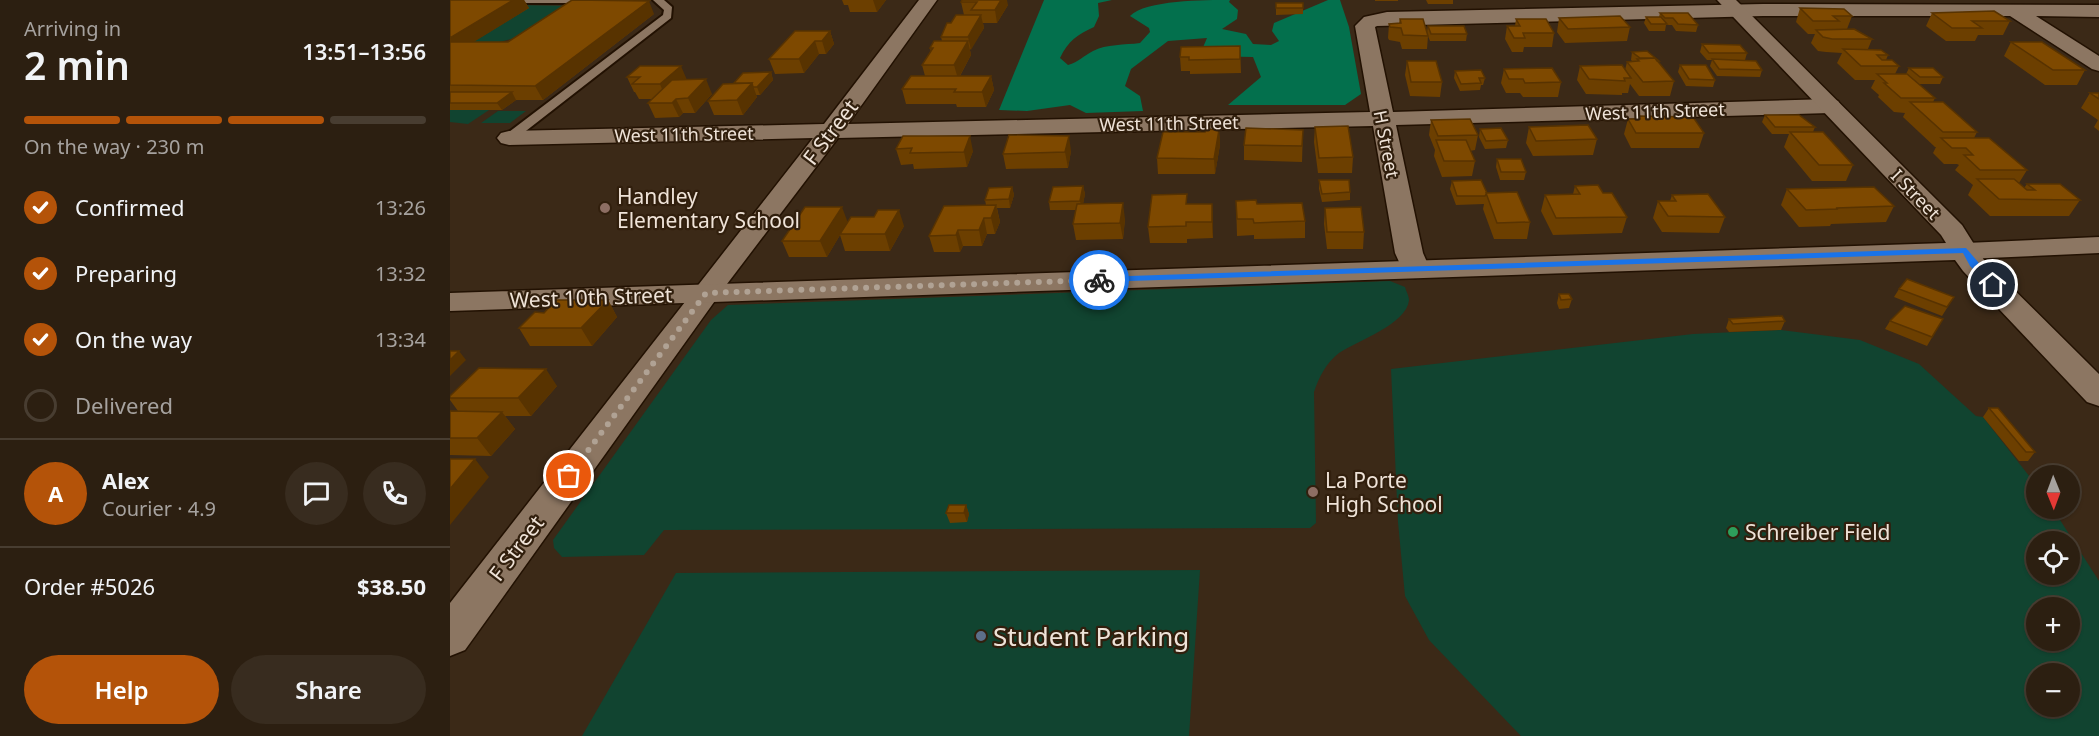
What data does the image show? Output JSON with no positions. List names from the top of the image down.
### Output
{
  "streets": {
    "street": [
      "West 11th Street",
      "F Street",
      "H Street",
      "I Street",
      "West 10th Street"
    ]
  },
  "crossings": [
    ["West 11th Street", "F Street"],
    ["West 11th Street", "H Street"],
    ["West 11th Street", "I Street"],
    ["F Street", "West 10th Street"],
    ["H Street", "I Street"],
    ["H Street", "West 10th Street"],
    ["I Street", "West 10th Street"]
  ],
  "places": [
    "Handley Elementary School",
    "La Porte High School",
    "Schreiber Field",
    "Student Parking"
  ],
  "north": "bottom",
  "page": {
    "heading": ["2 min", "Arriving in", "13:51–13:56"],
    "panel": [
      "Alex",
      "Courier · 4.9",
      "Order #5026",
      "$38.50"
    ],
    "bar": "On the way · 230 m",
    "list": [
      ["Confirmed", "13:26"],
      ["Preparing", "13:32"],
      ["On the way", "13:34"],
      "Delivered"
    ],
    "round": "A",
    "map_buttons": ["+", "−"],
    "buttons": ["Help", "Share"]
  }
}
